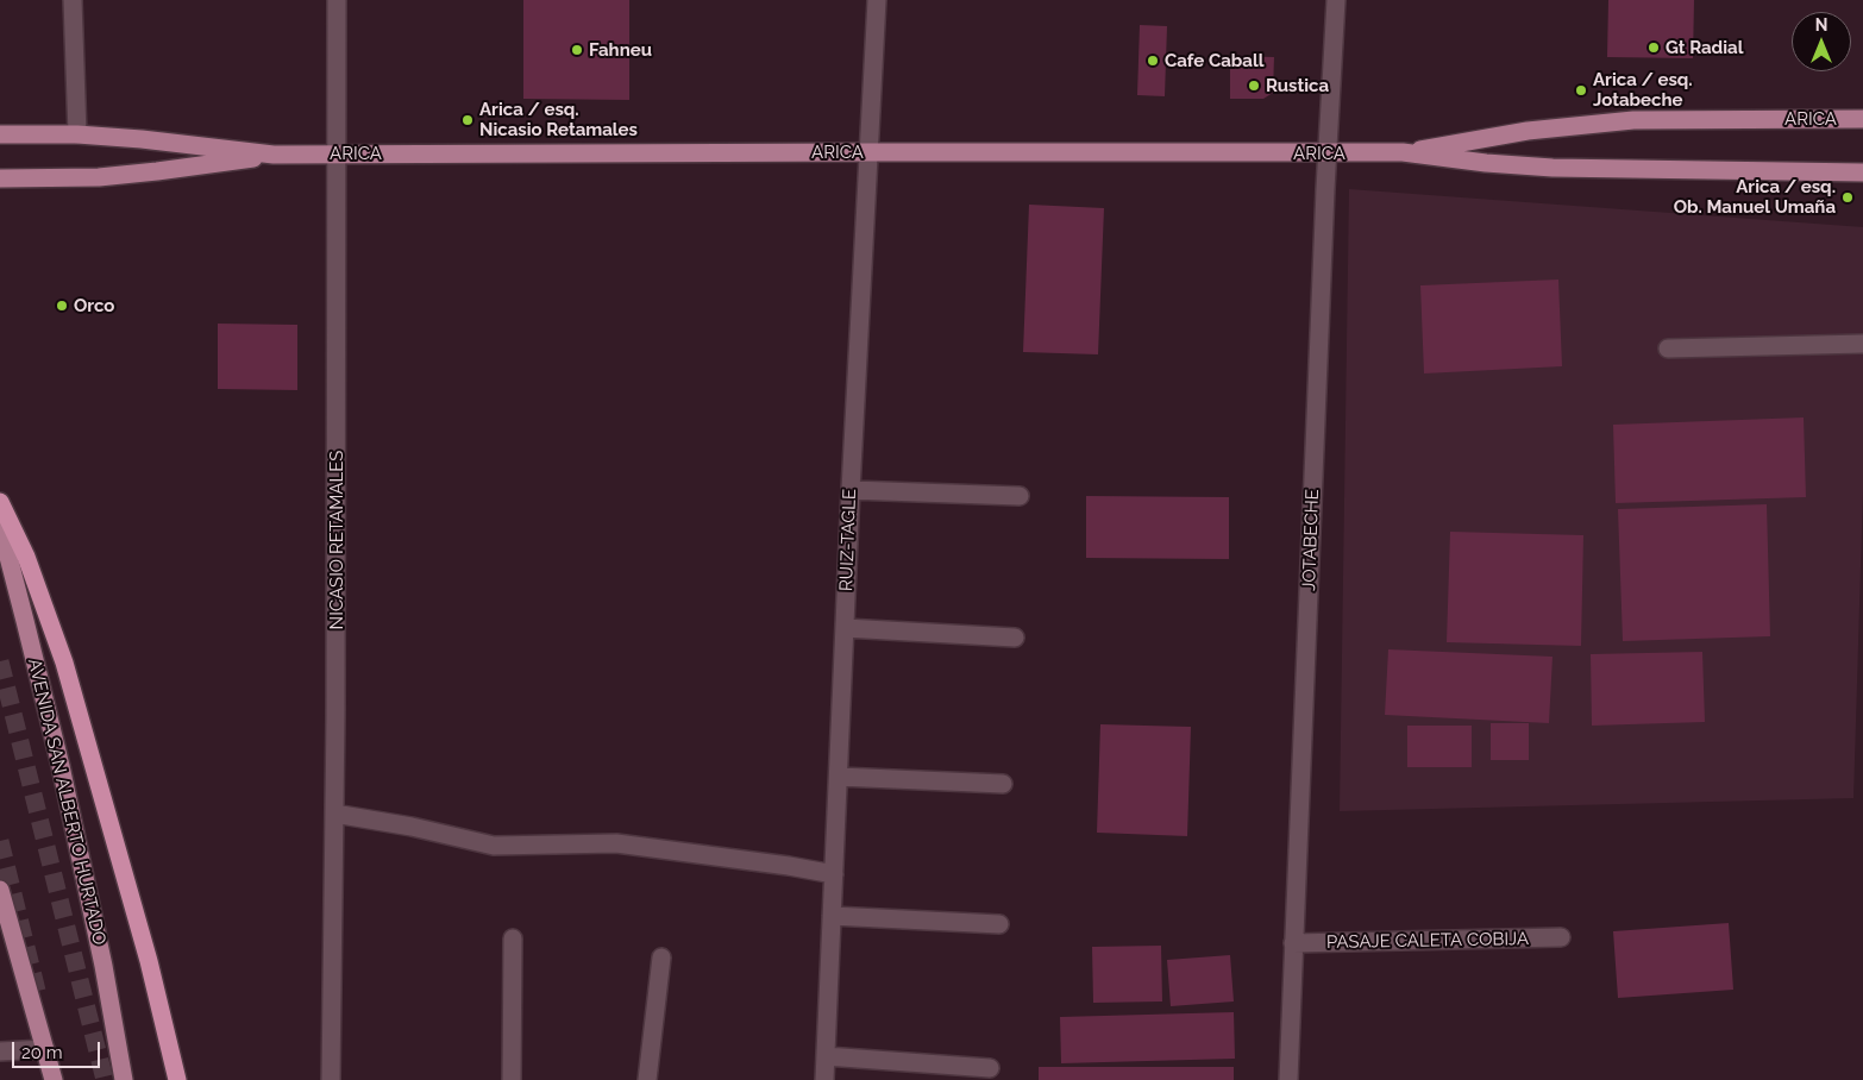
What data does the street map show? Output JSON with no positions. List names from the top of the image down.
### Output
{
  "streets": {
    "main road": ["ARICA", "AVENIDA SAN ALBERTO HURTADO"],
    "street": [
      "NICASIO RETAMALES",
      "RUIZ-TAGLE",
      "JOTABECHE",
      "PASAJE CALETA COBIJA"
    ]
  },
  "crossings": [
    ["ARICA", "NICASIO RETAMALES"],
    ["ARICA", "RUIZ-TAGLE"],
    ["ARICA", "JOTABECHE"],
    ["JOTABECHE", "PASAJE CALETA COBIJA"]
  ],
  "places": [
    "Gt Radial",
    "Fahneu",
    "Cafe Caball",
    "Rustica",
    "Arica / esq. Jotabeche",
    "Arica / esq. Nicasio Retamales",
    "Arica / esq. Ob. Manuel Umaña",
    "Orco"
  ],
  "scale_bar": "20 m",
  "north": "top"
}
